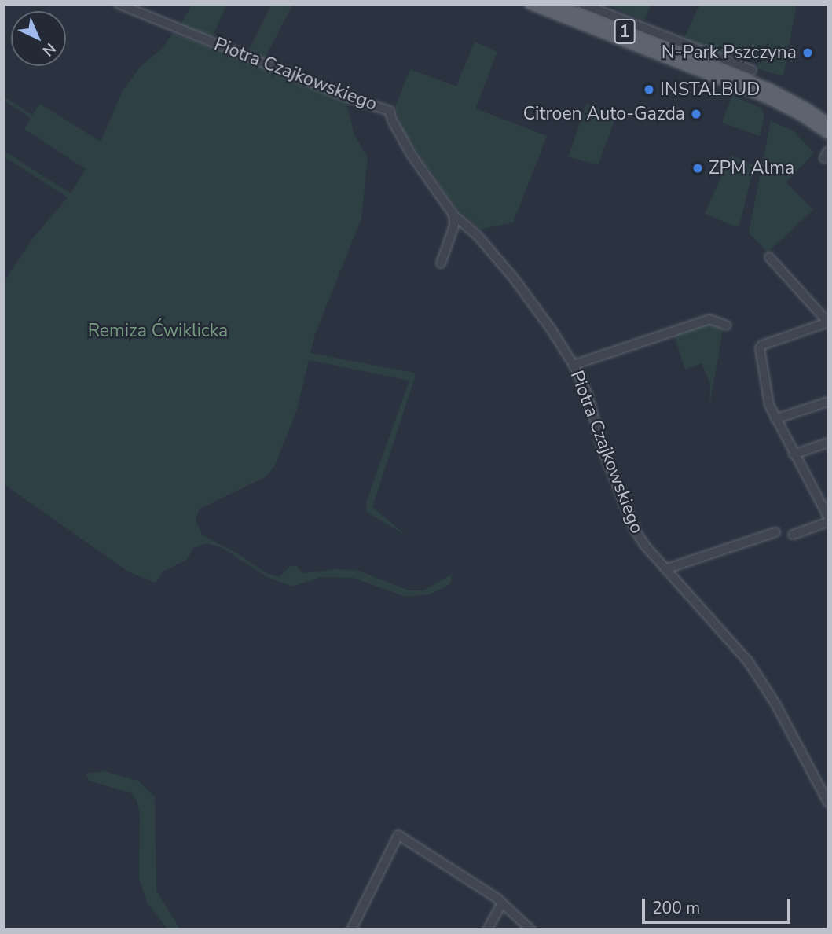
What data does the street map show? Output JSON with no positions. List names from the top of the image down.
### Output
{
  "streets": {
    "main road": ["1"],
    "street": ["Piotra Czajkowskiego"]
  },
  "parks": ["Remiza Ćwiklicka"],
  "places": [
    "N-Park Pszczyna",
    "INSTALBUD",
    "Citroen Auto-Gazda",
    "ZPM Alma"
  ],
  "scale_bar": "200 m",
  "north": "bottom right"
}
